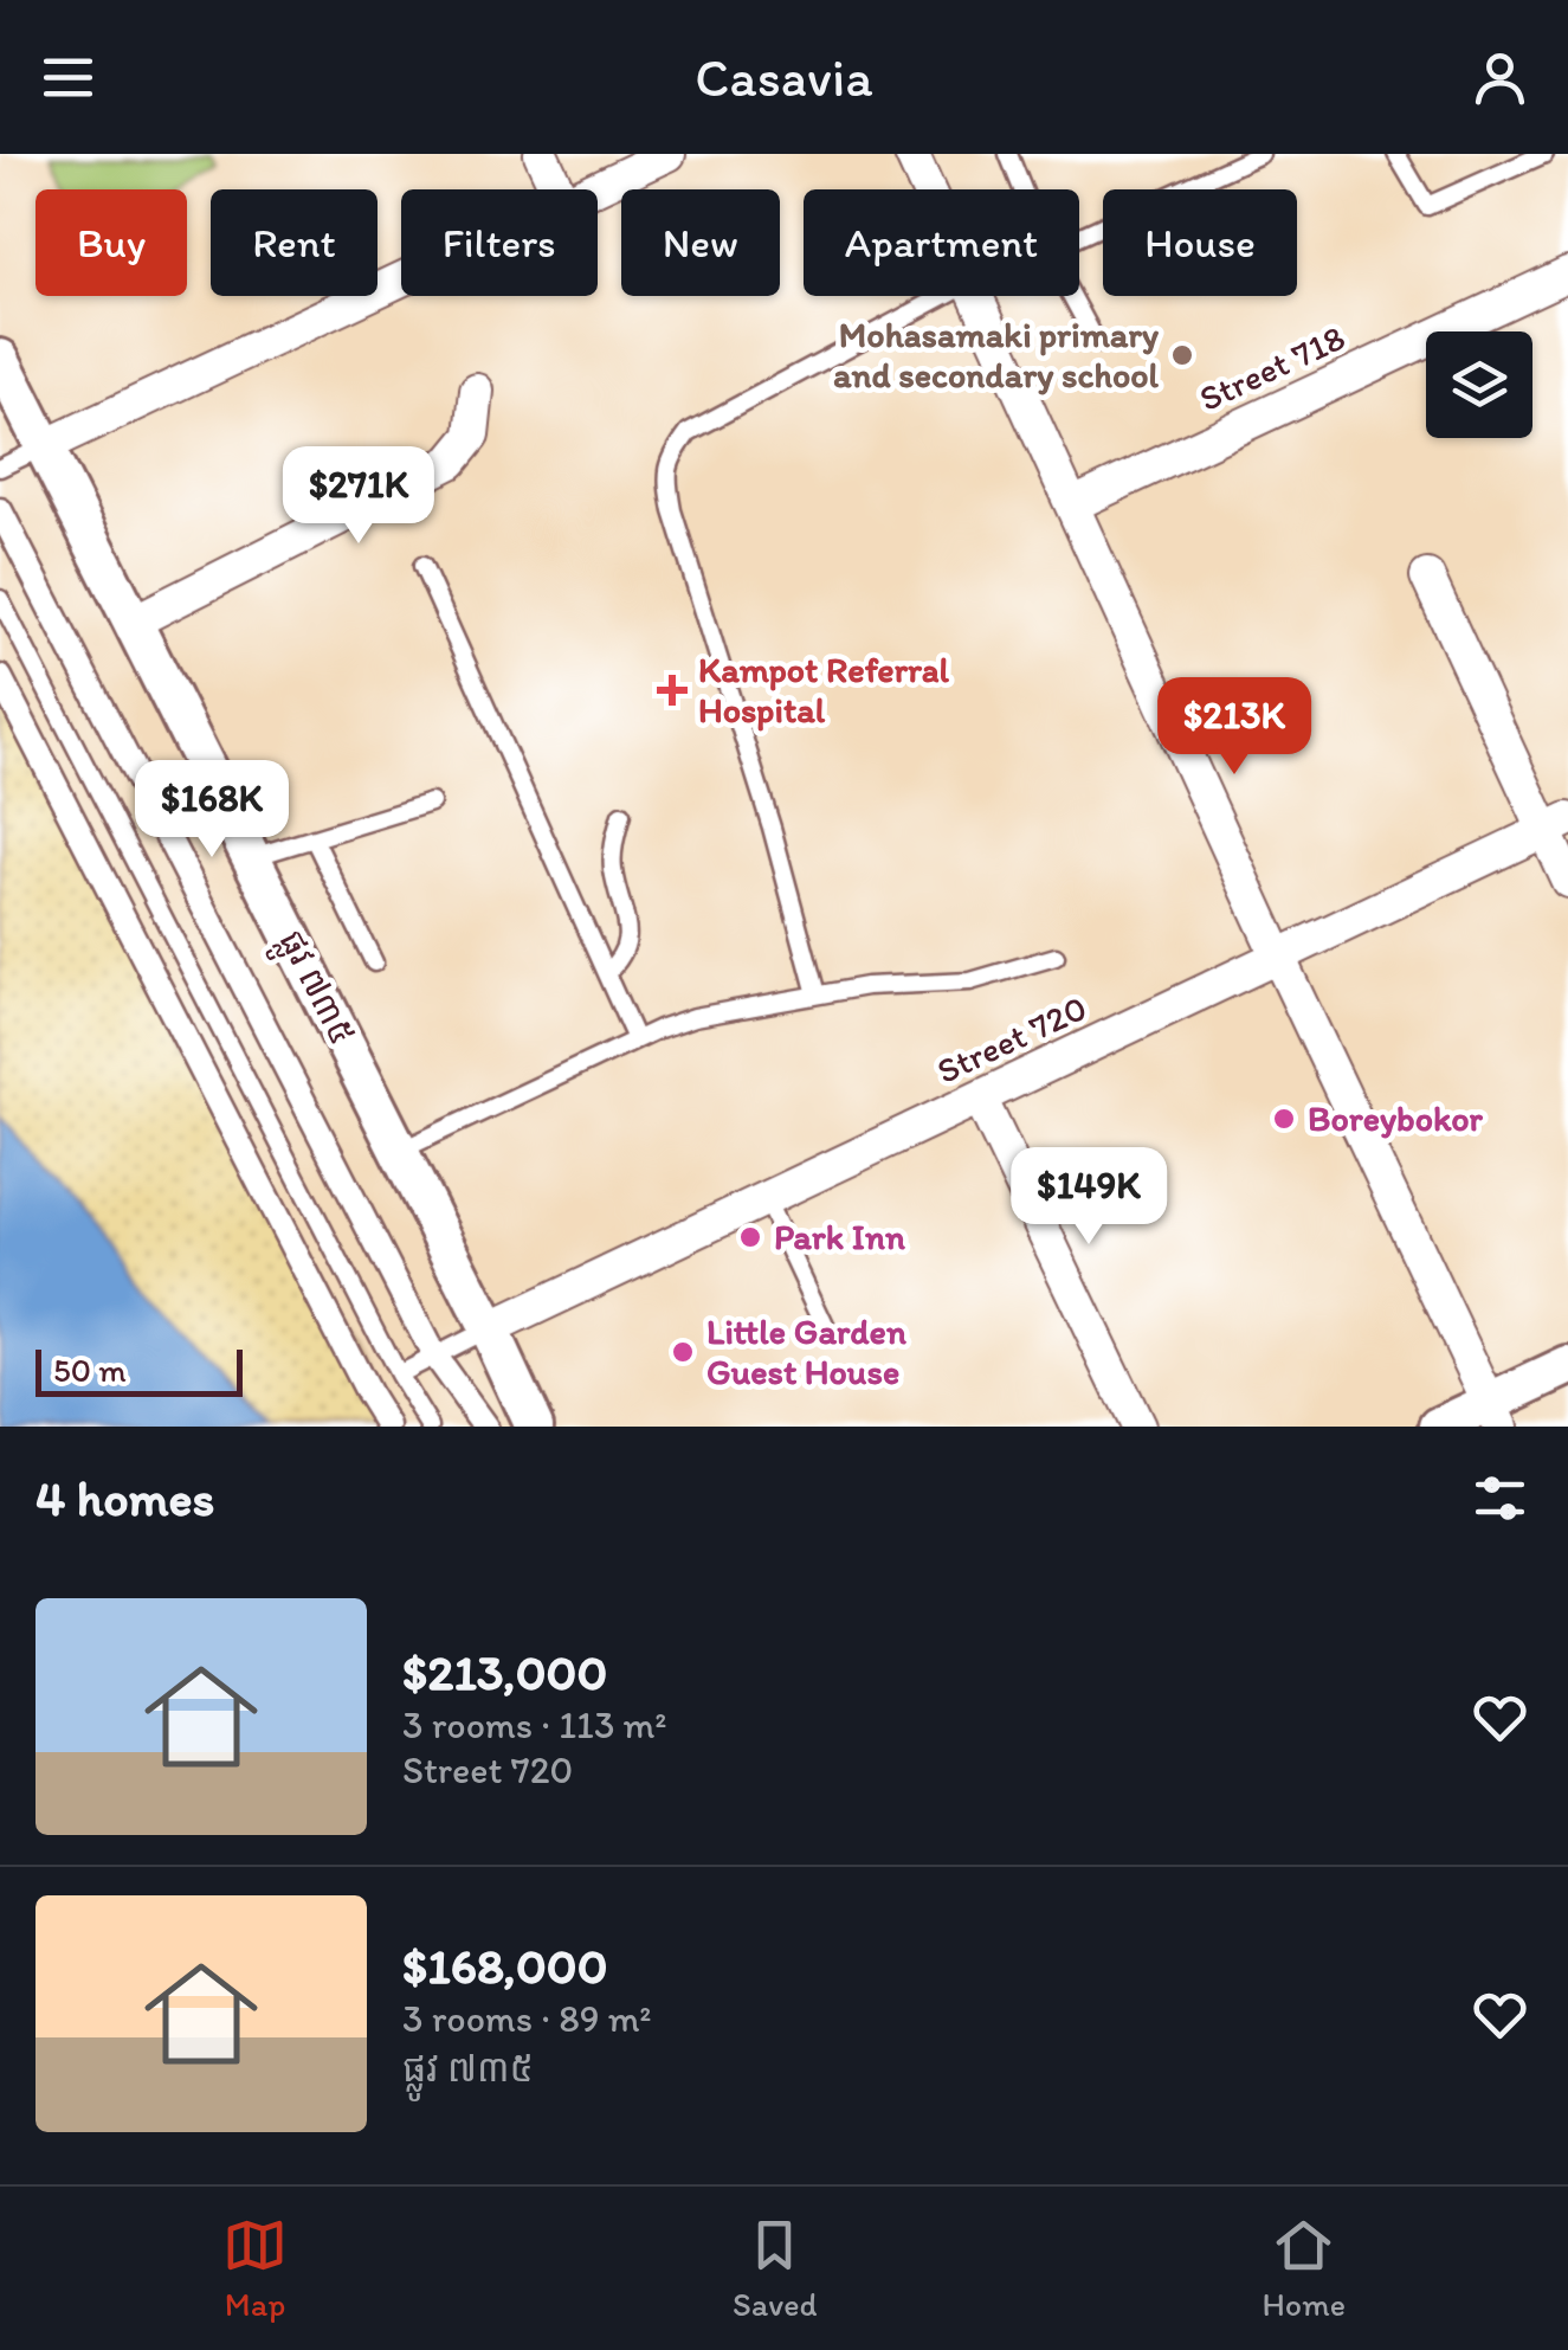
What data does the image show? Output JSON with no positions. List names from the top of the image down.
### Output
{
  "streets": {
    "street": ["Street 718", "ផ្លូវ ៧៣៥", "Street 720"]
  },
  "crossings": [
    ["ផ្លូវ ៧៣៥", "Street 720"]
  ],
  "places": {
    "other": [
      "Mohasamaki primary and secondary school",
      "Boreybokor",
      "Park Inn",
      "Little Garden Guest House"
    ],
    "health": ["Kampot Referral Hospital"]
  },
  "scale_bar": "50 m",
  "page": {
    "header": "Casavia",
    "chip": [
      "Buy",
      "Rent",
      "Filters",
      "New",
      "Apartment",
      "House"
    ],
    "price": [
      "$271K",
      "$213K",
      "$168K",
      "$149K"
    ],
    "scale": "50 m",
    "heading": "4 homes",
    "list": [
      {
        "name": "$213,000",
        "note": "3 rooms · 113 m² · Street 720"
      },
      {
        "name": "$168,000",
        "note": "3 rooms · 89 m² · ផ្លូវ ៧៣៥"
      }
    ],
    "tabs": ["Map", "Saved", "Home"]
  }
}
